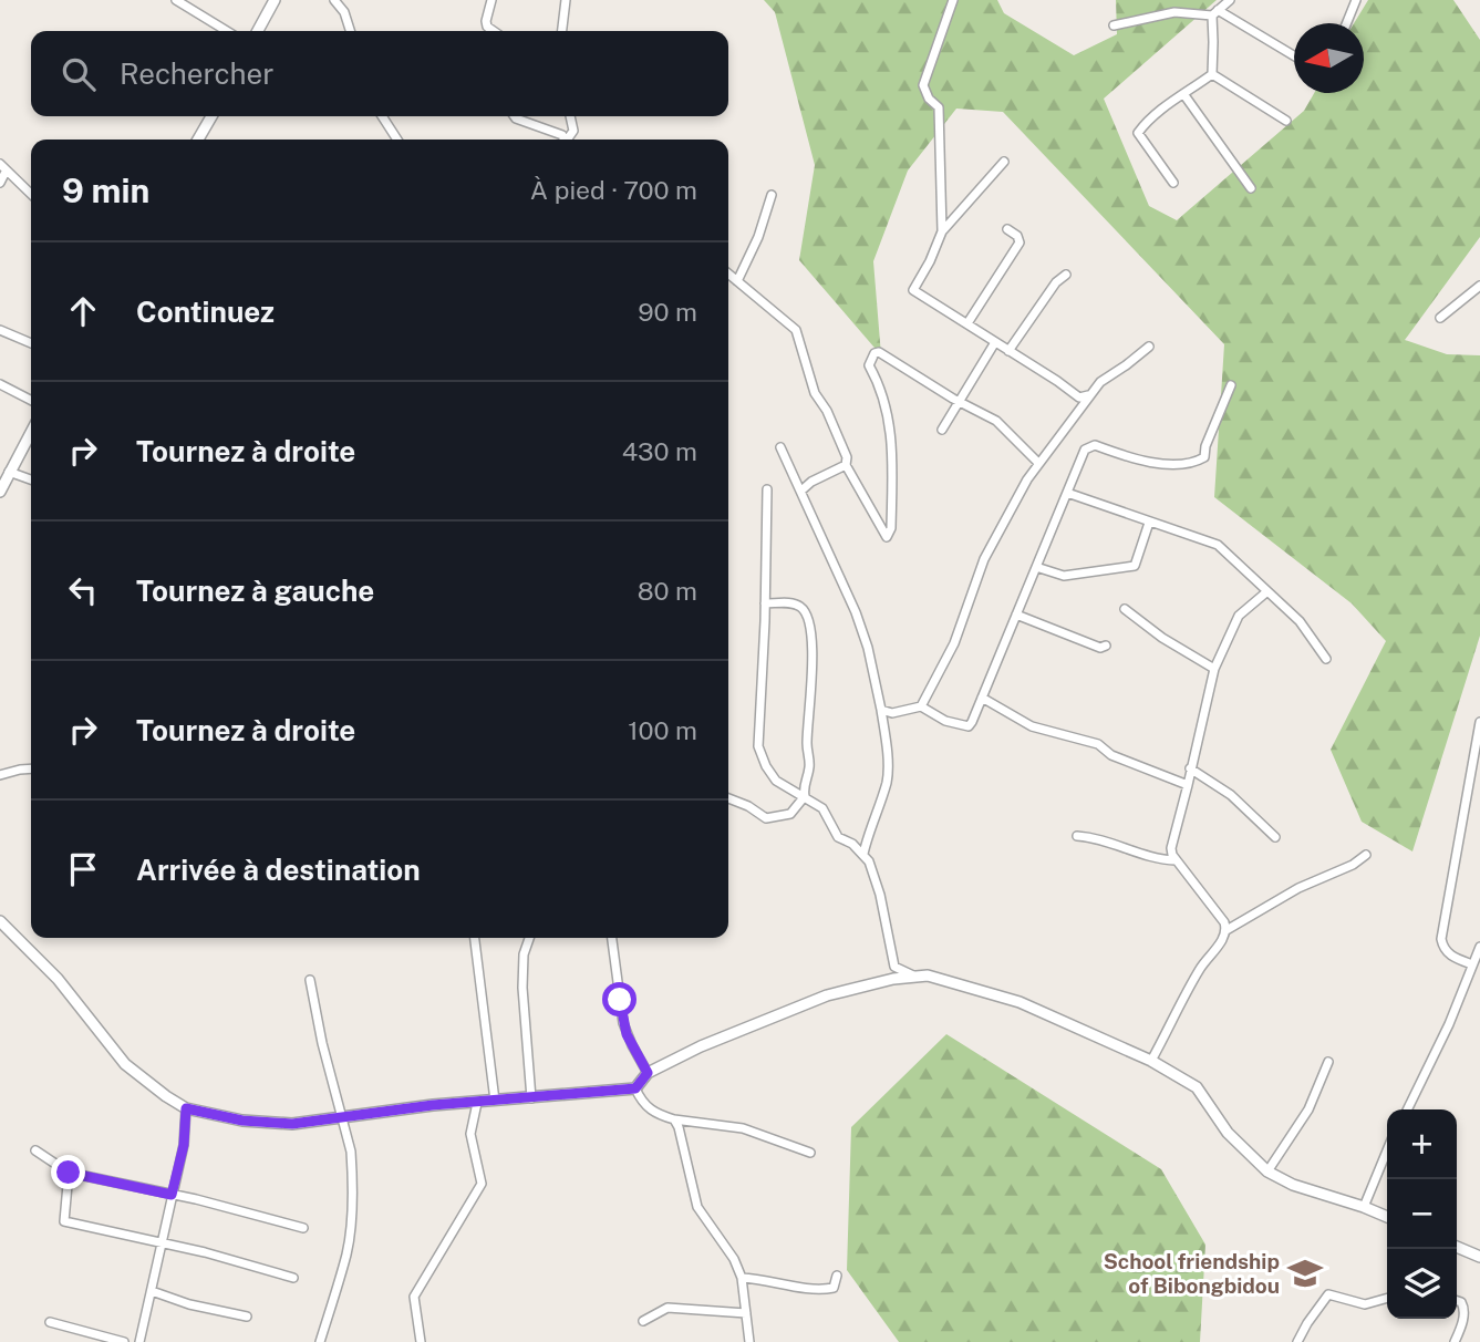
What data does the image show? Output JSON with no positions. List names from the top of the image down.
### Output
{
  "places": {
    "school or university": ["School friendship of Bibongbidou"]
  },
  "north": "left",
  "page": {
    "search": "Rechercher",
    "heading": ["9 min", "À pied · 700 m"],
    "list": [
      ["Continuez", "90 m"],
      ["Tournez à droite", "430 m"],
      ["Tournez à gauche", "80 m"],
      ["Tournez à droite", "100 m"],
      "Arrivée à destination"
    ],
    "map_buttons": ["+", "−"]
  }
}
